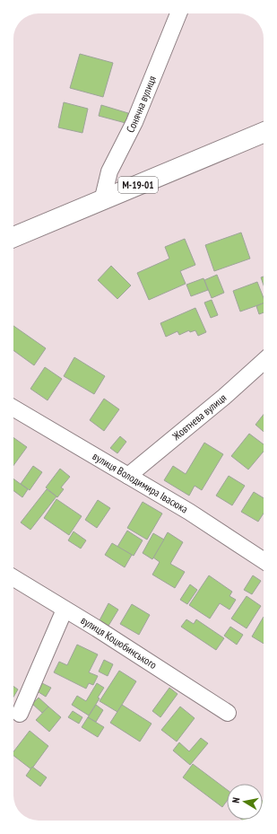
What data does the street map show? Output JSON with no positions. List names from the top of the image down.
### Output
{
  "streets": {
    "main road": ["М-19-01"],
    "street": [
      "Сонячна вулиця",
      "Жовтнева вулиця",
      "вулиця Володимира Івасюка",
      "вулиця Коцюбинського"
    ]
  },
  "crossings": [
    ["Сонячна вулиця", "М-19-01"],
    ["Жовтнева вулиця", "вулиця Володимира Івасюка"]
  ],
  "north": "left"
}
